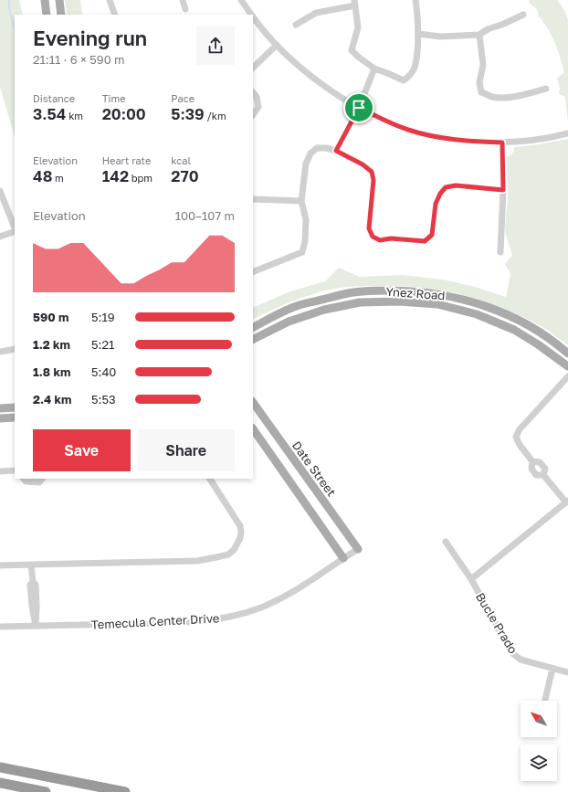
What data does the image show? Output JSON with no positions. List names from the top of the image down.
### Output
{
  "streets": {
    "main road": ["Ynez Road", "Date Street"],
    "street": ["Temecula Center Drive", "Bucle Prado"]
  },
  "crossings": [
    ["Date Street", "Temecula Center Drive"]
  ],
  "north": "top left",
  "page": {
    "heading": ["Evening run", "21:11 · 6 × 590 m"],
    "stats": [
      ["Distance", "3.54 km"],
      ["Time", "20:00"],
      ["Pace", "5:39 /km"],
      ["Elevation", "48 m"],
      ["Heart rate", "142 bpm"],
      ["kcal", "270"]
    ],
    "chart": ["Elevation", "100–107 m"],
    "list": [
      {
        "name": "590 m",
        "note": "5:19"
      },
      {
        "name": "1.2 km",
        "note": "5:21"
      },
      {
        "name": "1.8 km",
        "note": "5:40"
      },
      {
        "name": "2.4 km",
        "note": "5:53"
      }
    ],
    "buttons": ["Save", "Share"]
  }
}
